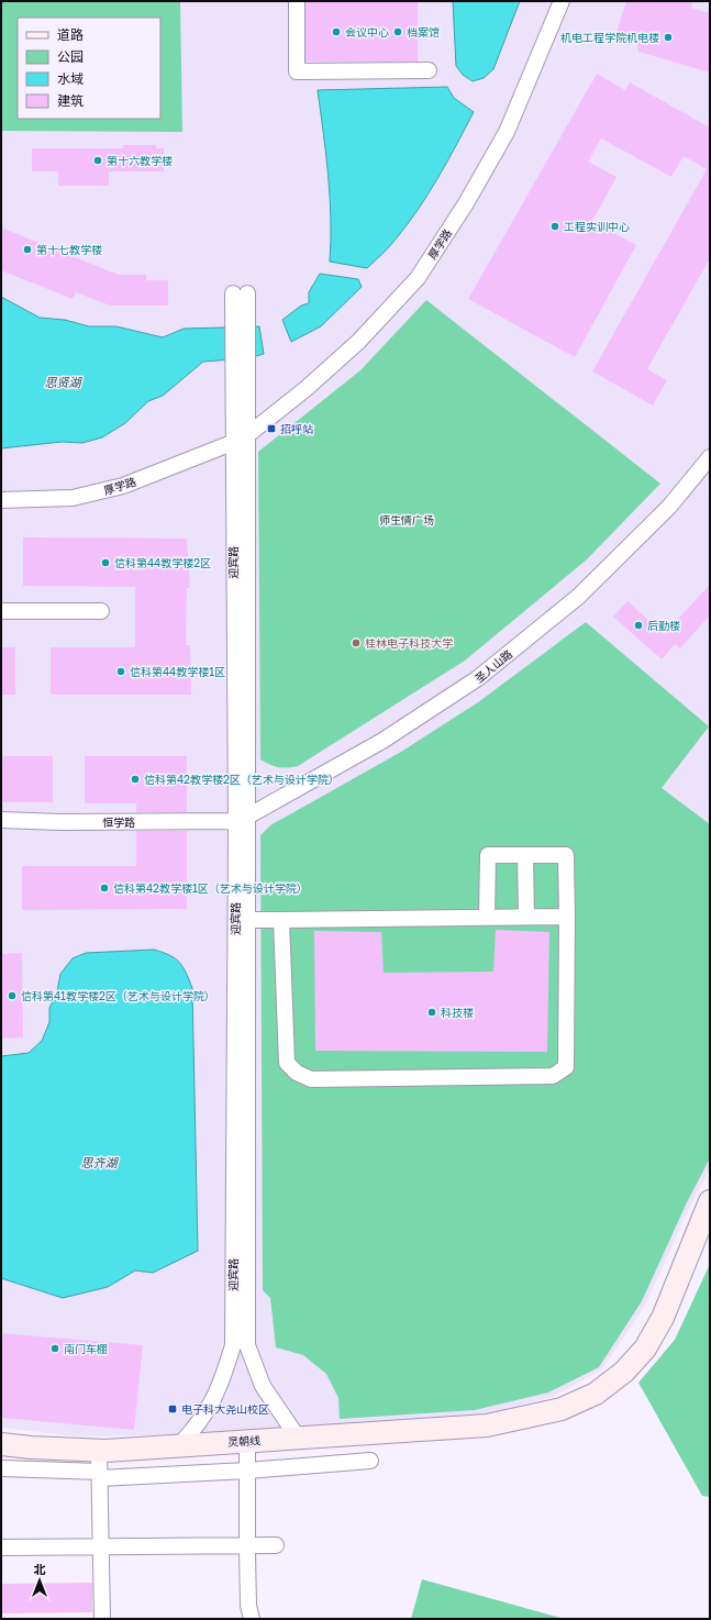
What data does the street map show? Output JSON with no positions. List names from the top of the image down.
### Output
{
  "streets": {
    "main road": ["灵朝线"],
    "street": [
      "厚学路",
      "迎宾路",
      "圣人山路",
      "恒学路"
    ]
  },
  "crossings": [
    ["厚学路", "迎宾路"],
    ["迎宾路", "圣人山路"],
    ["迎宾路", "恒学路"],
    ["迎宾路", "灵朝线"],
    ["圣人山路", "恒学路"]
  ],
  "water": ["思贤湖", "思齐湖"],
  "parks": ["师生情广场"],
  "places": {
    "other": [
      "会议中心",
      "档案馆",
      "机电工程学院机电楼",
      "第十六教学楼",
      "工程实训中心",
      "第十七教学楼",
      "信科第44教学楼2区",
      "后勤楼",
      "桂林电子科技大学",
      "信科第44教学楼1区",
      "信科第42教学楼2区（艺术与设计学院）",
      "信科第42教学楼1区（艺术与设计学院）",
      "信科第41教学楼2区（艺术与设计学院）",
      "科技楼",
      "南门车棚"
    ],
    "transit": ["招呼站", "电子科大尧山校区"]
  },
  "legend": [
    "道路",
    "公园",
    "水域",
    "建筑"
  ],
  "north": "top"
}
